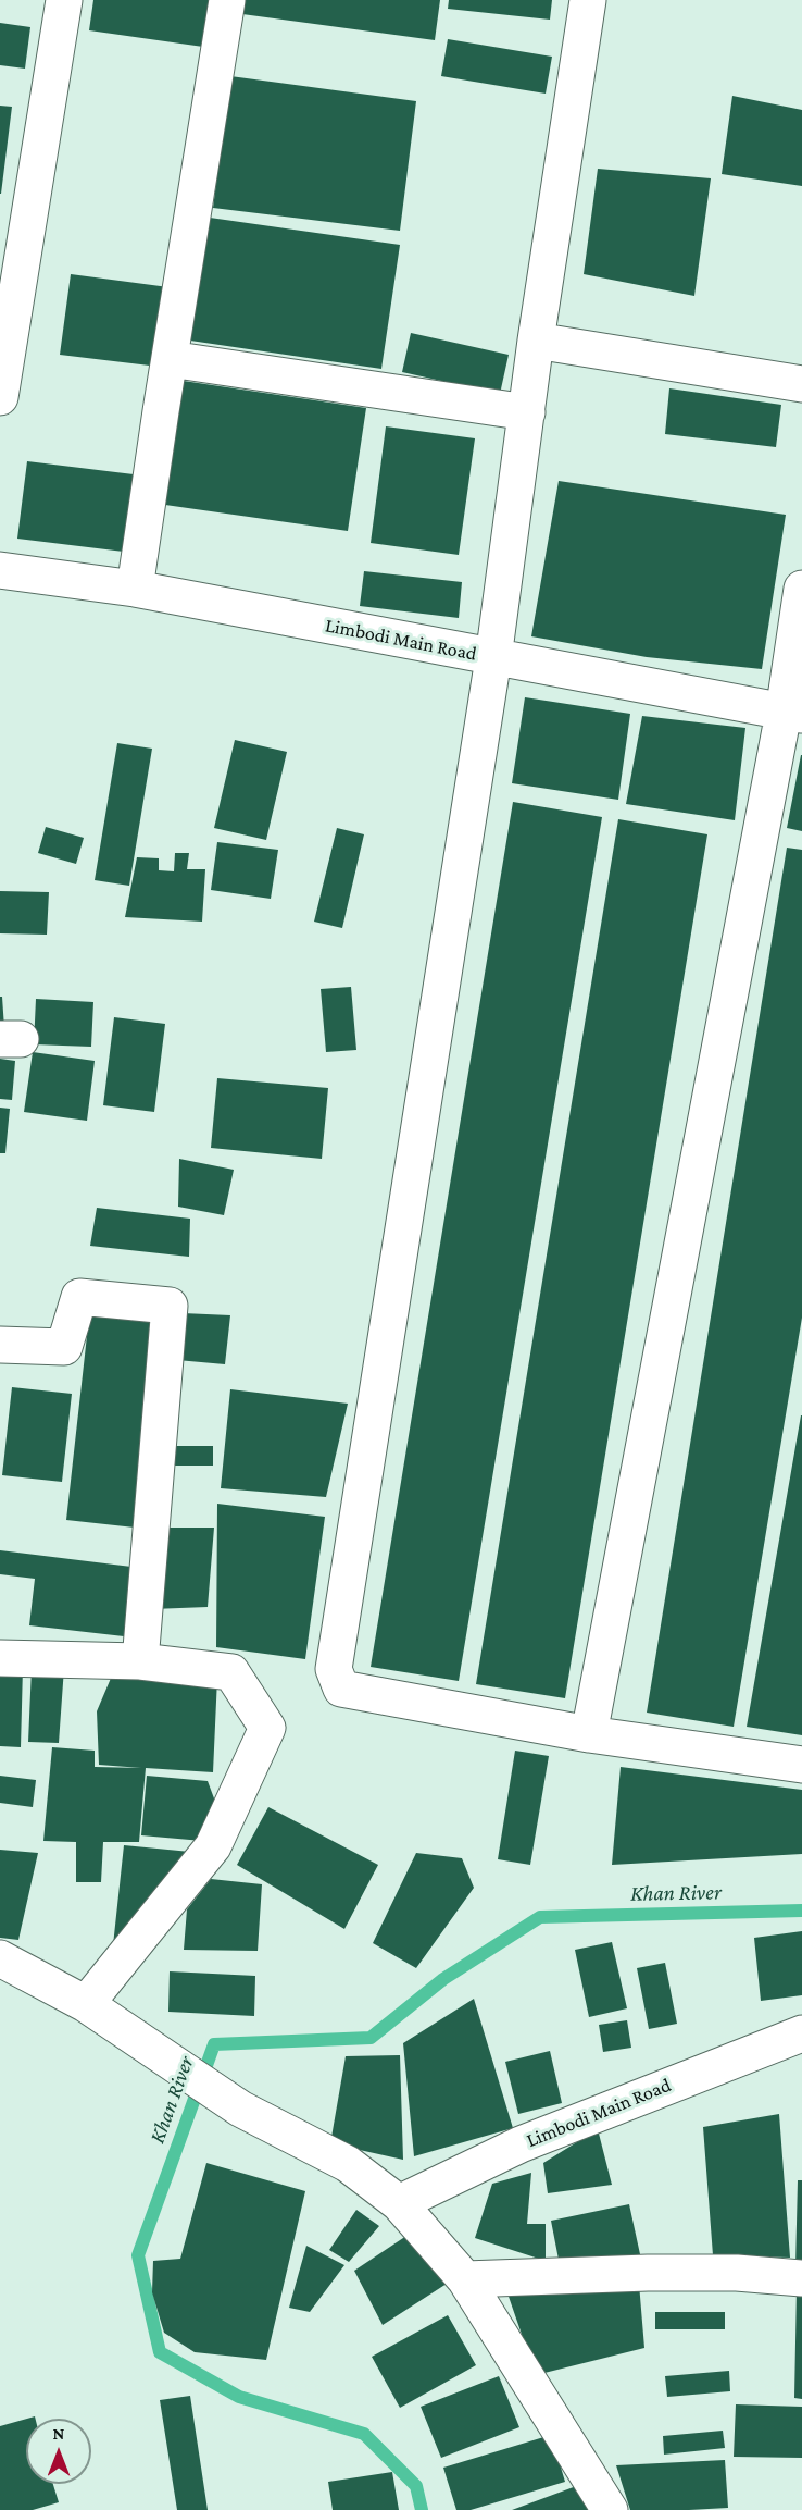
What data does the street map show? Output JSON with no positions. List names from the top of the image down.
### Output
{
  "streets": {
    "street": ["Limbodi Main Road"]
  },
  "water": ["Khan River"],
  "north": "top"
}
